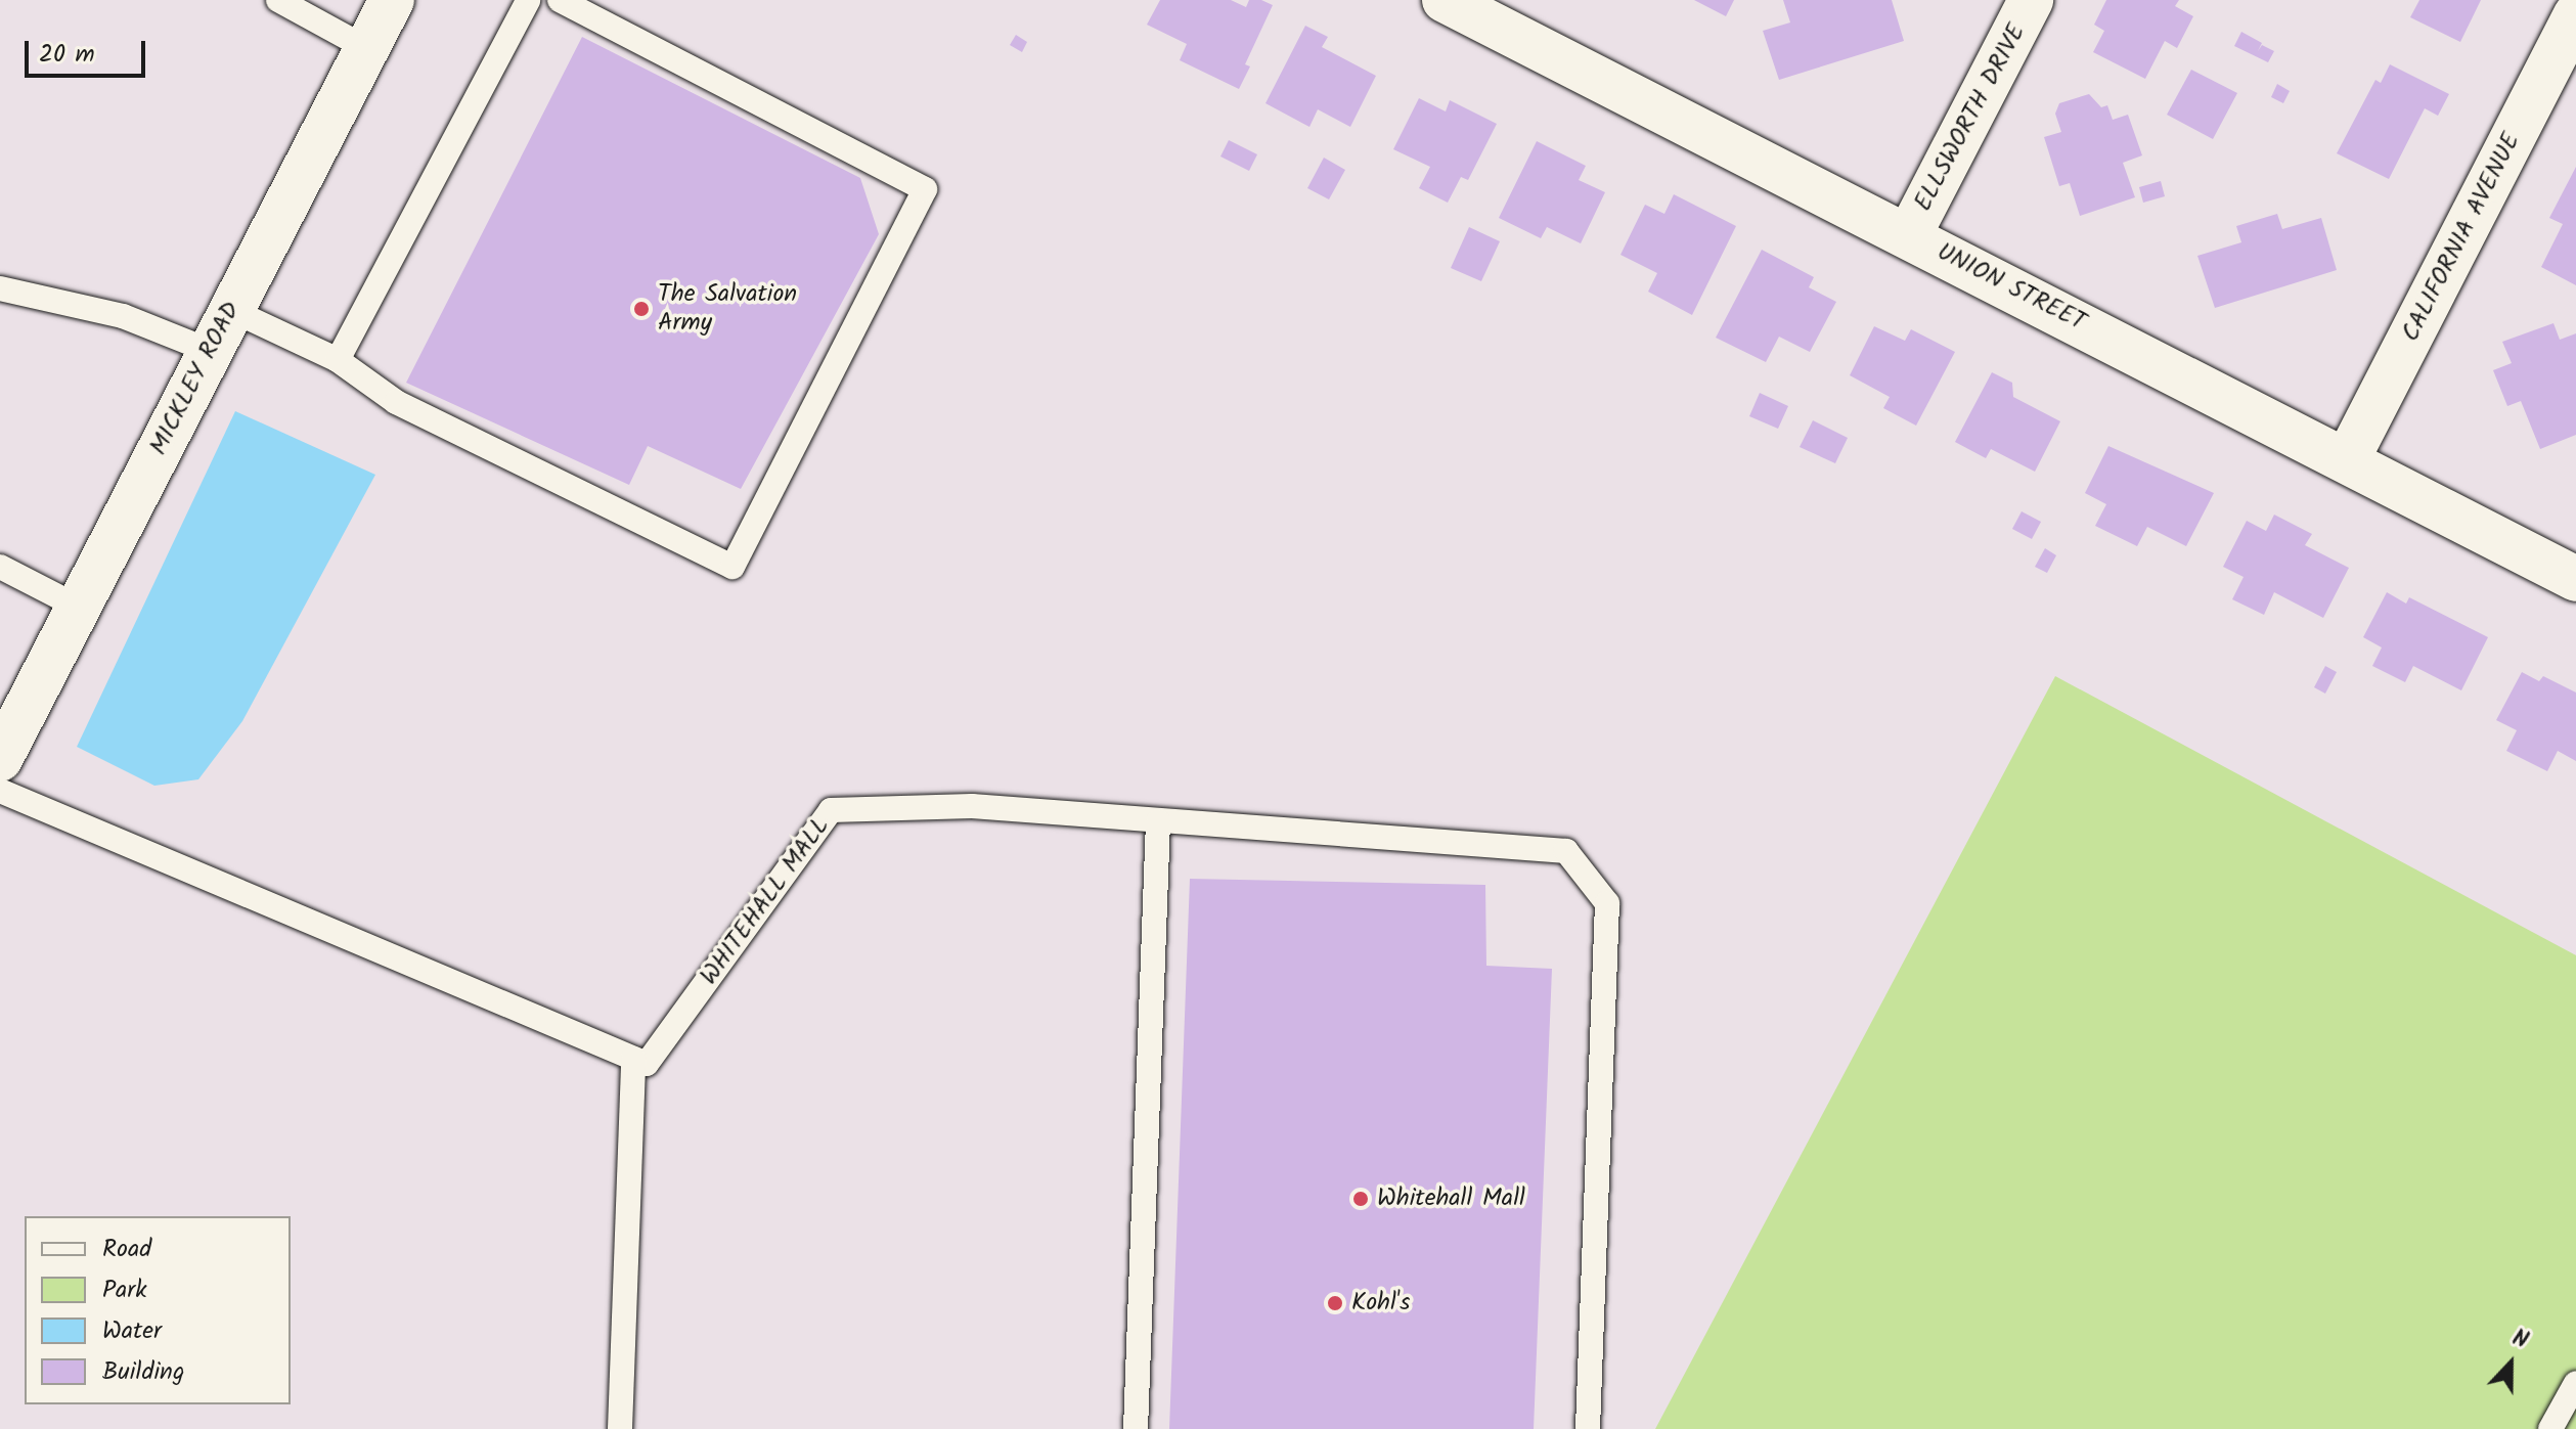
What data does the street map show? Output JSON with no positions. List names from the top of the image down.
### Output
{
  "streets": {
    "street": [
      "ELLSWORTH DRIVE",
      "CALIFORNIA AVENUE",
      "UNION STREET",
      "MICKLEY ROAD"
    ],
    "lane": ["WHITEHALL MALL"]
  },
  "crossings": [
    ["ELLSWORTH DRIVE", "UNION STREET"],
    ["CALIFORNIA AVENUE", "UNION STREET"]
  ],
  "places": ["The Salvation Army", "Whitehall Mall", "Kohl's"],
  "legend": [
    "Road",
    "Park",
    "Water",
    "Building"
  ],
  "scale_bar": "20 m",
  "north": "top"
}
